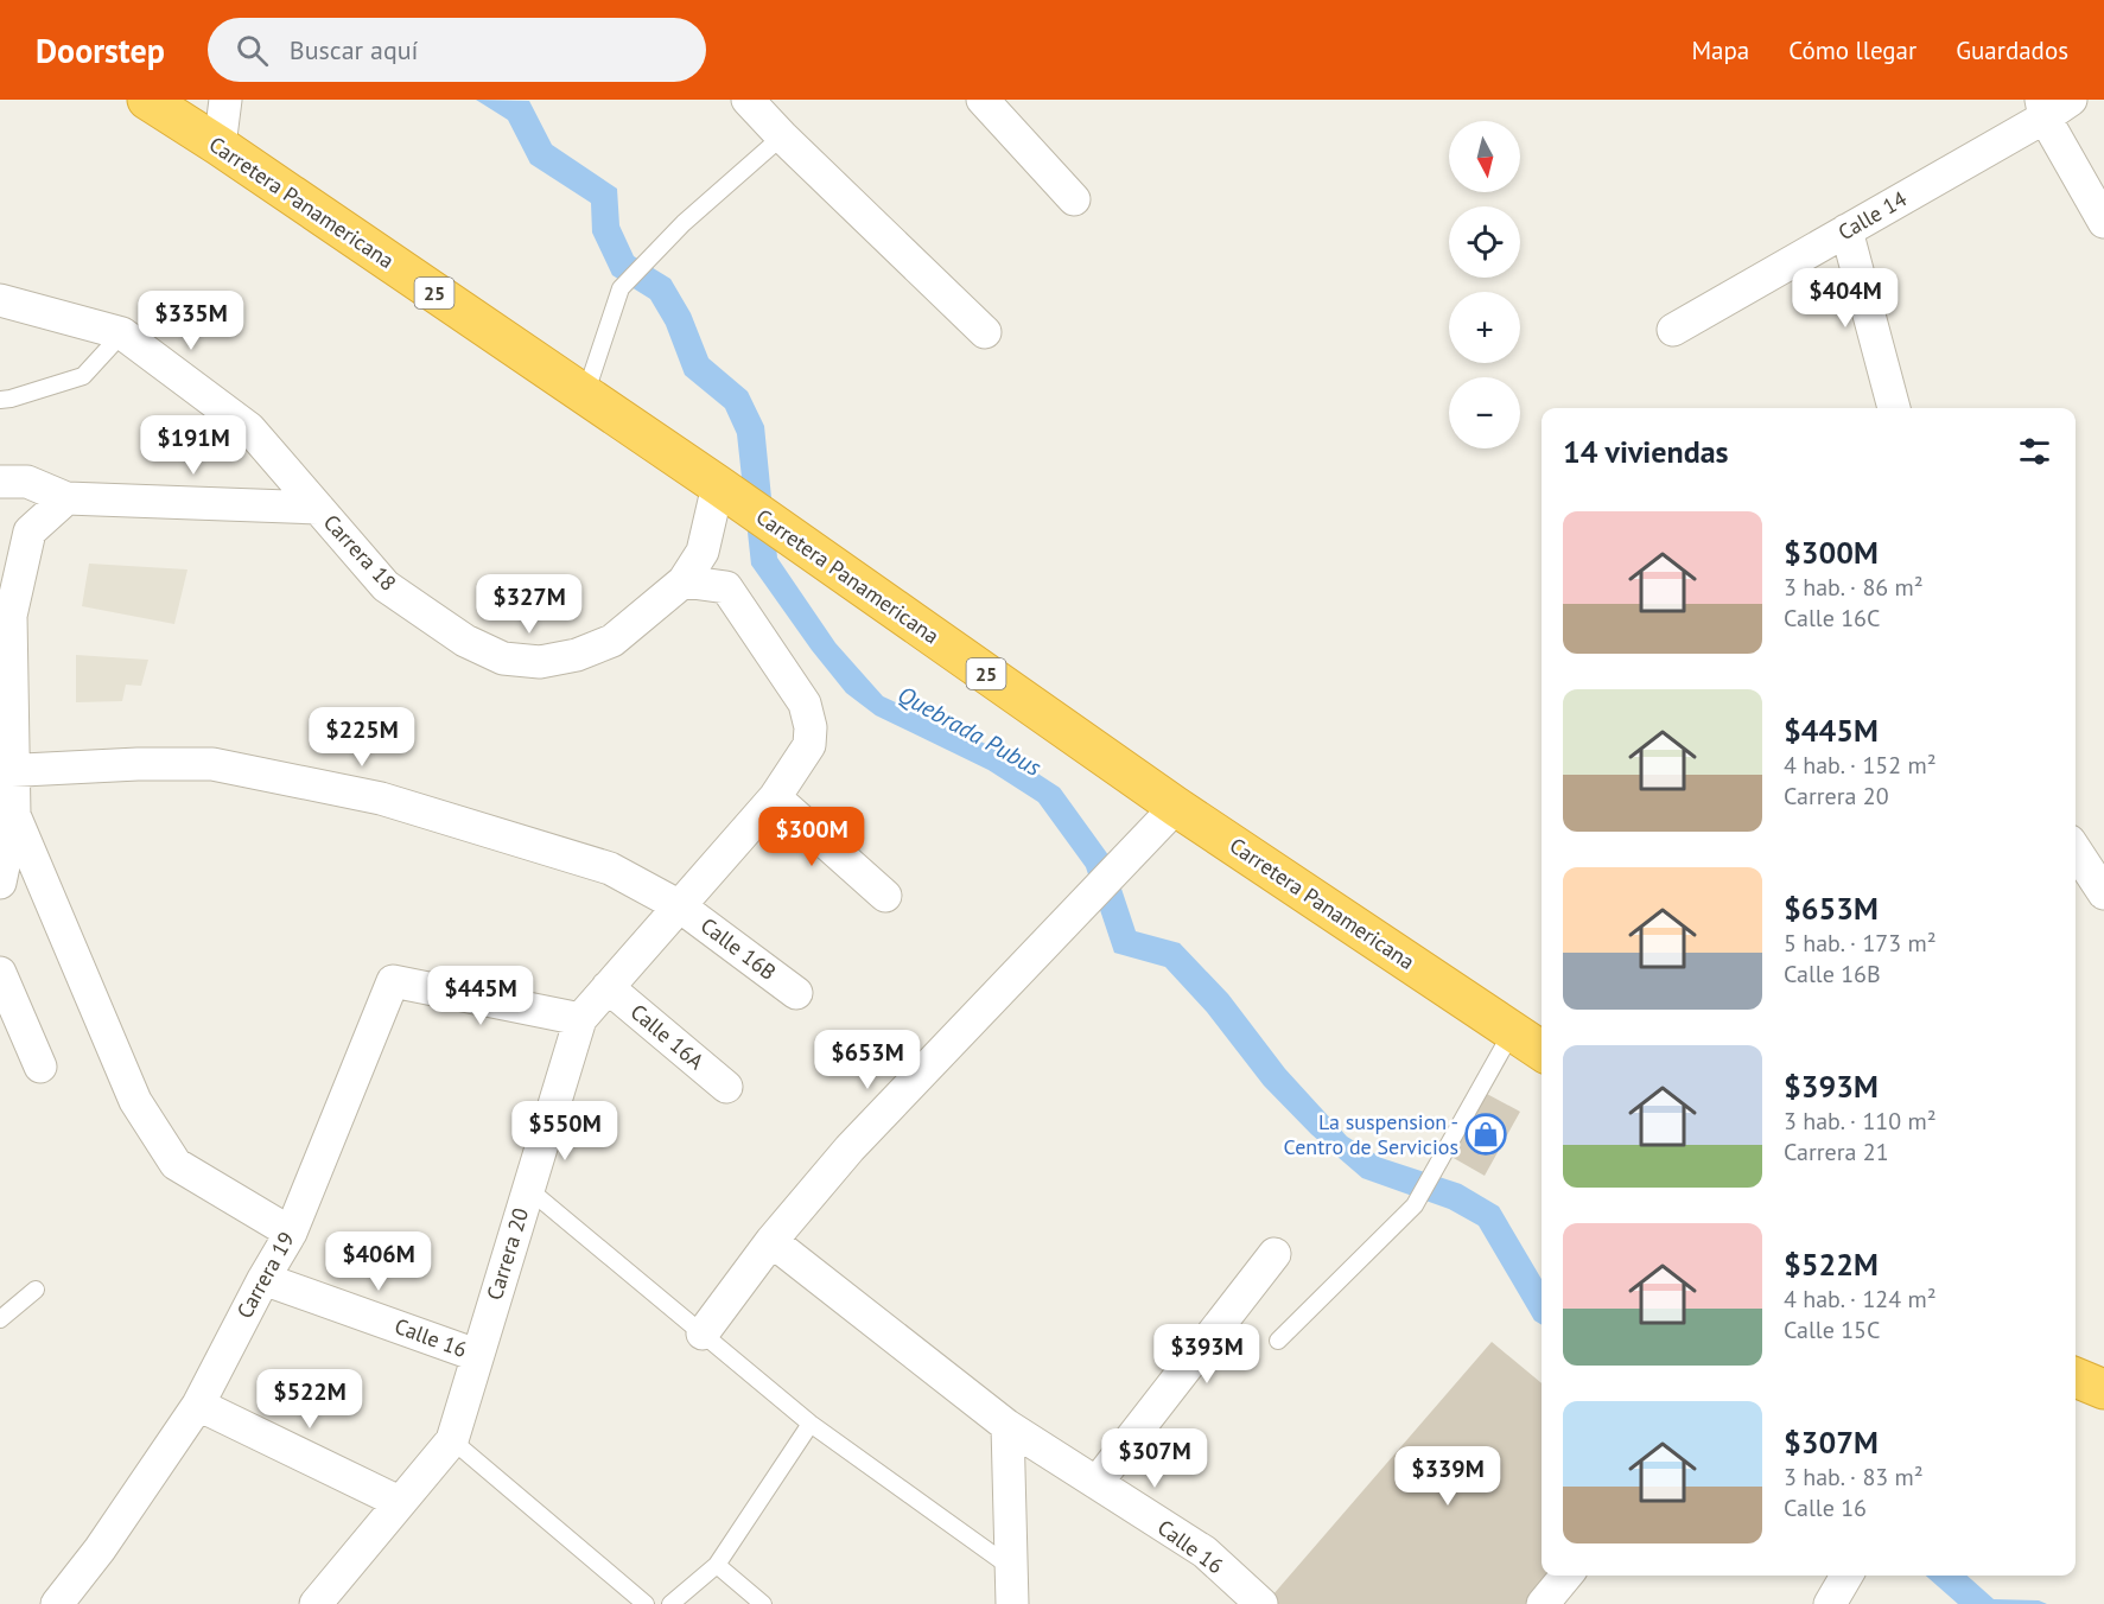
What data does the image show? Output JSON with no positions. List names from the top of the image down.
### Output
{
  "streets": {
    "highway": ["Carretera Panamericana", "25"],
    "street": [
      "Calle 14",
      "Carrera 18",
      "Calle 16B",
      "Calle 16A",
      "Carrera 20",
      "Carrera 19",
      "Calle 16"
    ]
  },
  "crossings": [
    ["Carretera Panamericana", "Carrera 18"],
    ["Carrera 18", "Carrera 20"],
    ["Calle 16B", "Carrera 20"],
    ["Calle 16A", "Carrera 20"],
    ["Carrera 20", "Carrera 19"],
    ["Carrera 20", "Calle 16"],
    ["Carrera 19", "Calle 16"]
  ],
  "water": ["Quebrada Pubus"],
  "places": {
    "shop": ["La suspension - Centro de Servicios"]
  },
  "north": "bottom",
  "page": {
    "header": "Doorstep",
    "search": "Buscar aquí",
    "nav": ["Mapa", "Cómo llegar", "Guardados"],
    "map_buttons": ["+", "−"],
    "price": [
      "$404M",
      "$335M",
      "$191M",
      "$327M",
      "$225M",
      "$300M",
      "$445M",
      "$653M",
      "$550M",
      "$406M",
      "$393M",
      "$522M",
      "$307M",
      "$339M"
    ],
    "heading": "14 viviendas",
    "list": [
      {
        "name": "$300M",
        "note": "3 hab. · 86 m² · Calle 16C"
      },
      {
        "name": "$445M",
        "note": "4 hab. · 152 m² · Carrera 20"
      },
      {
        "name": "$653M",
        "note": "5 hab. · 173 m² · Calle 16B"
      },
      {
        "name": "$393M",
        "note": "3 hab. · 110 m² · Carrera 21"
      },
      {
        "name": "$522M",
        "note": "4 hab. · 124 m² · Calle 15C"
      },
      {
        "name": "$307M",
        "note": "3 hab. · 83 m² · Calle 16"
      }
    ]
  }
}
